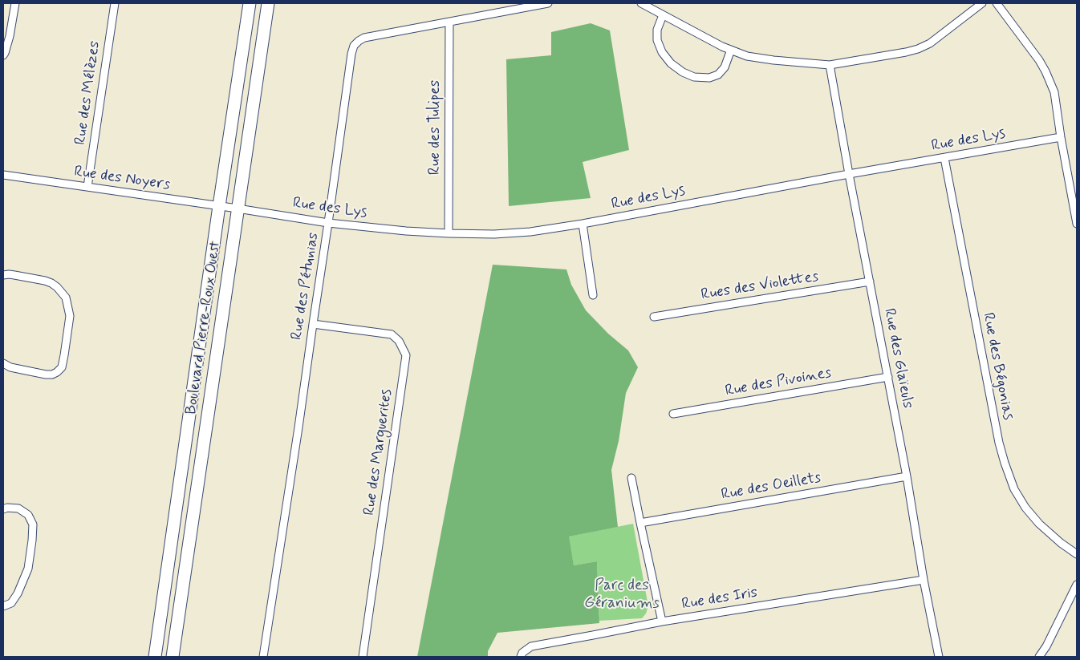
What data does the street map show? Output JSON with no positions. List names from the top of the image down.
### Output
{
  "streets": {
    "main road": ["Boulevard Pierre-Roux Ouest"],
    "street": [
      "Rue des Mélèzes",
      "Rue des Tulipes",
      "Rue des Lys",
      "Rue des Noyers",
      "Rue des Pétunias",
      "Rues des Violettes",
      "Rue des Glaïeuls",
      "Rue des Bégonias",
      "Rue des Pivoines",
      "Rue des Marguerites",
      "Rue des Oeillets",
      "Rue des Iris"
    ]
  },
  "crossings": [
    ["Rue des Mélèzes", "Rue des Noyers"],
    ["Rue des Tulipes", "Rue des Lys"],
    ["Rue des Tulipes", "Rue des Pétunias"],
    ["Rue des Lys", "Rue des Noyers"],
    ["Rue des Lys", "Rue des Pétunias"],
    ["Rue des Lys", "Boulevard Pierre-Roux Ouest"],
    ["Rue des Lys", "Rue des Glaïeuls"],
    ["Rue des Lys", "Rue des Bégonias"],
    ["Rue des Noyers", "Boulevard Pierre-Roux Ouest"],
    ["Rue des Pétunias", "Rue des Marguerites"],
    ["Rues des Violettes", "Rue des Glaïeuls"],
    ["Rue des Glaïeuls", "Rue des Pivoines"],
    ["Rue des Glaïeuls", "Rue des Oeillets"],
    ["Rue des Glaïeuls", "Rue des Iris"]
  ],
  "parks": ["Parc des Géraniums"]
}
